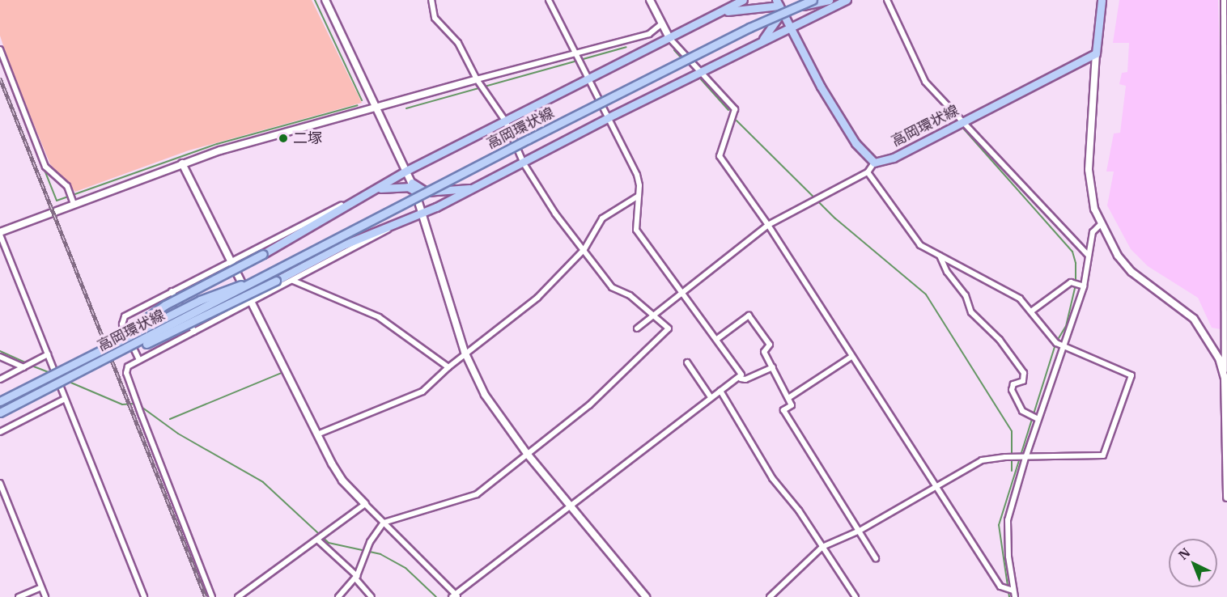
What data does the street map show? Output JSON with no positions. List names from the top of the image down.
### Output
{
  "streets": {
    "main road": ["高岡環状線"]
  },
  "places": ["二塚"],
  "north": "top left"
}
